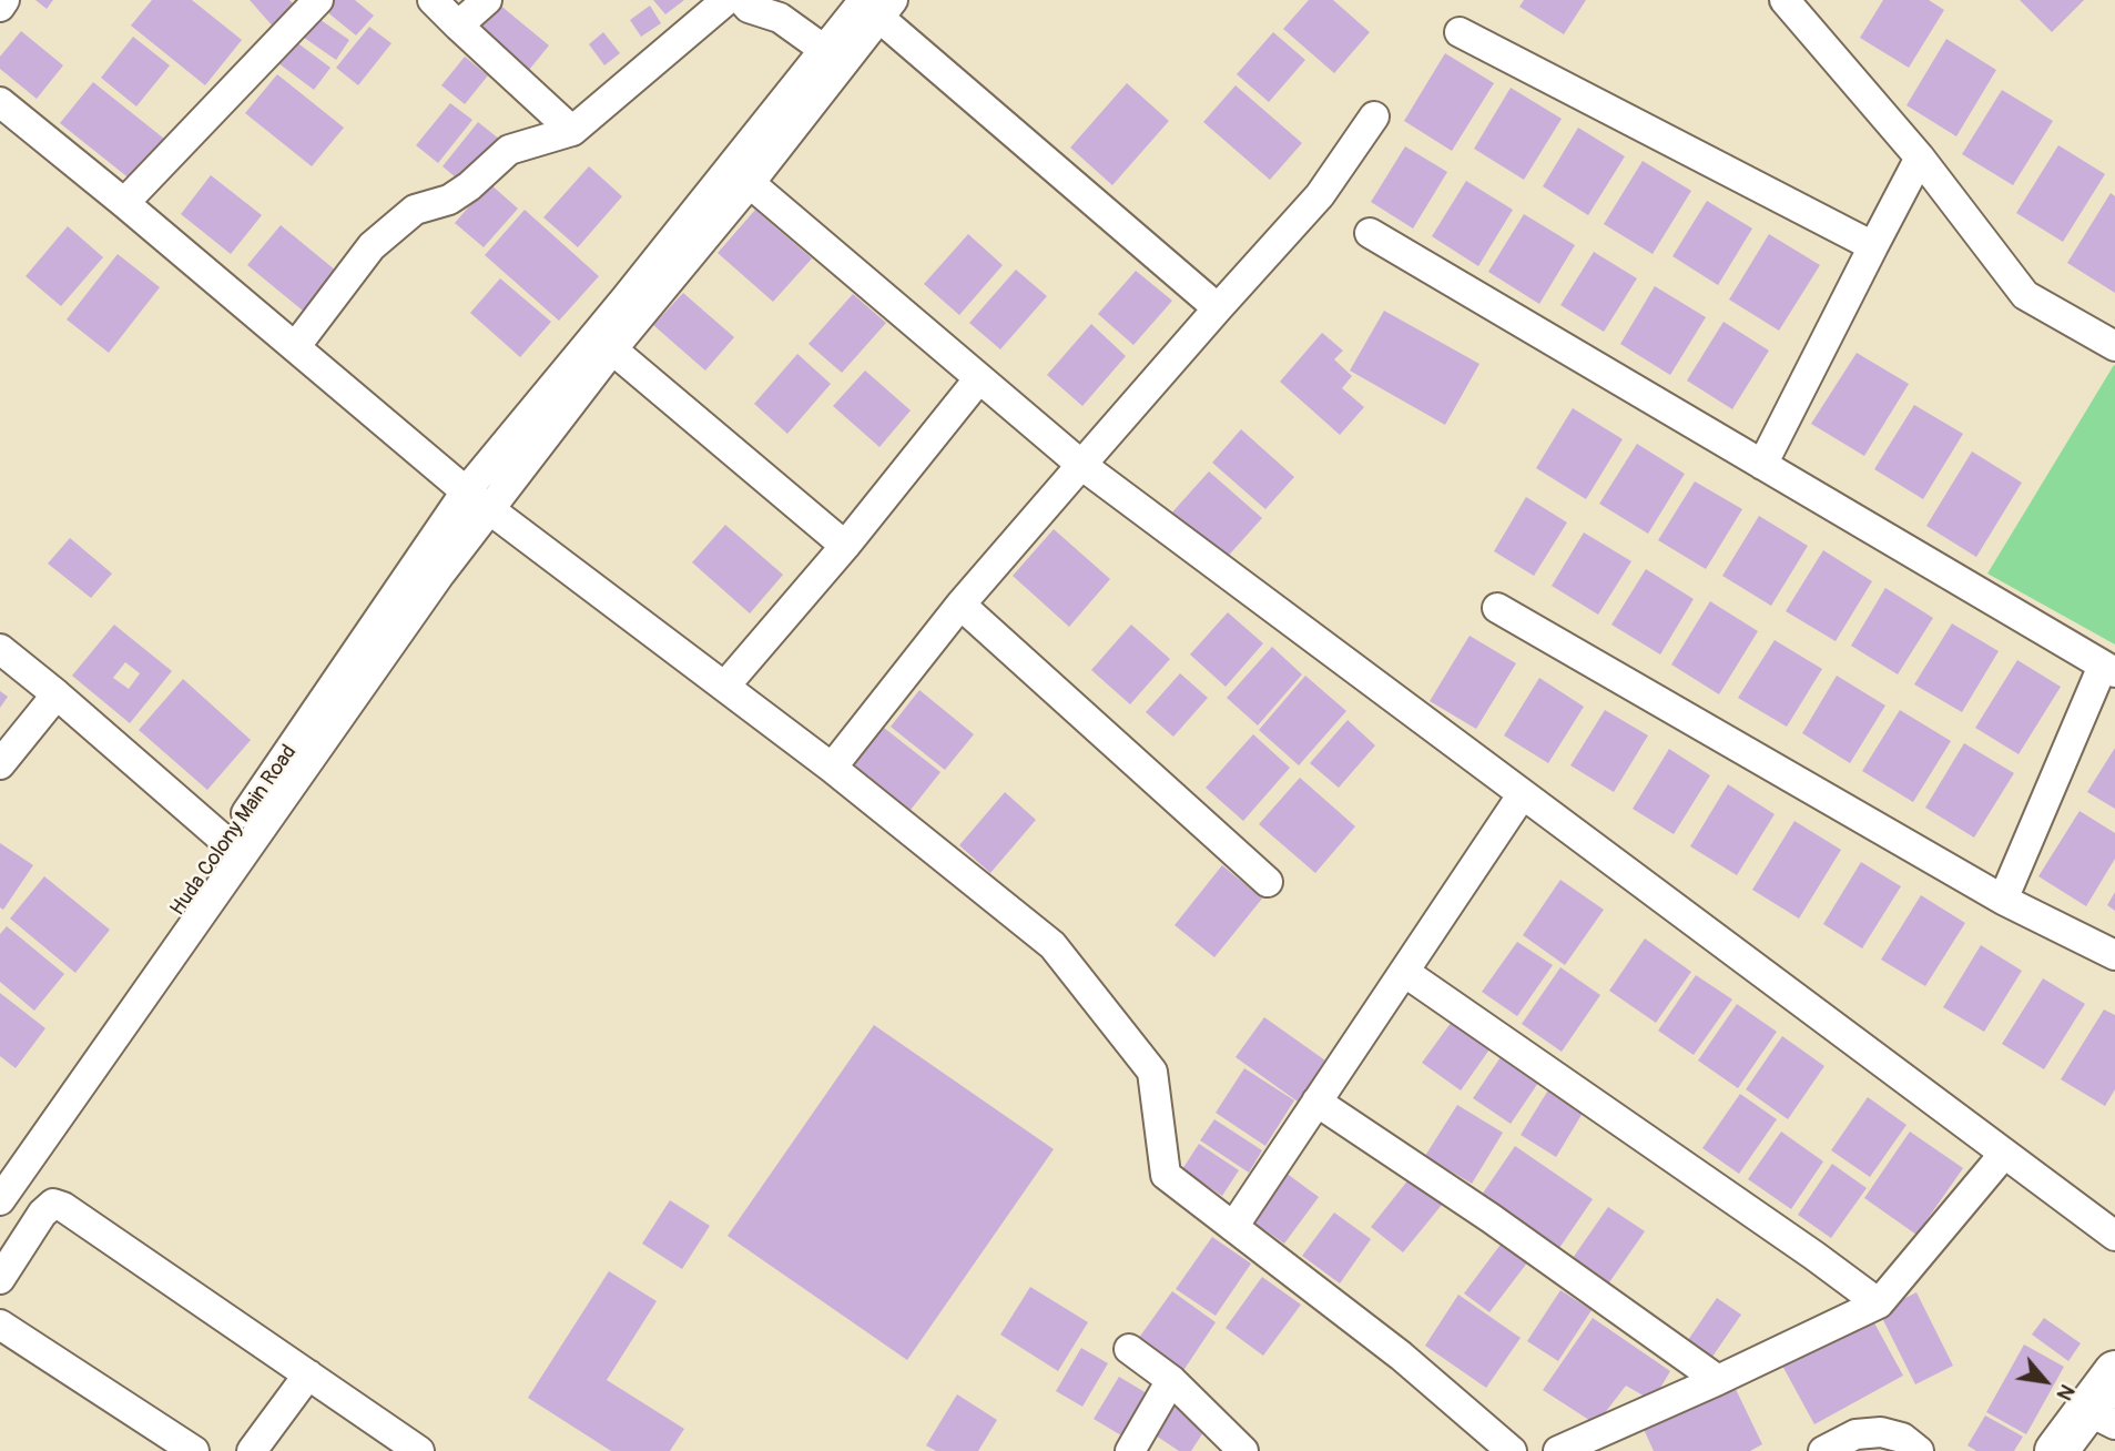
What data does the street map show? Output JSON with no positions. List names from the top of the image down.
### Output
{
  "streets": {
    "street": ["Huda Colony Main Road"]
  },
  "north": "bottom right"
}
